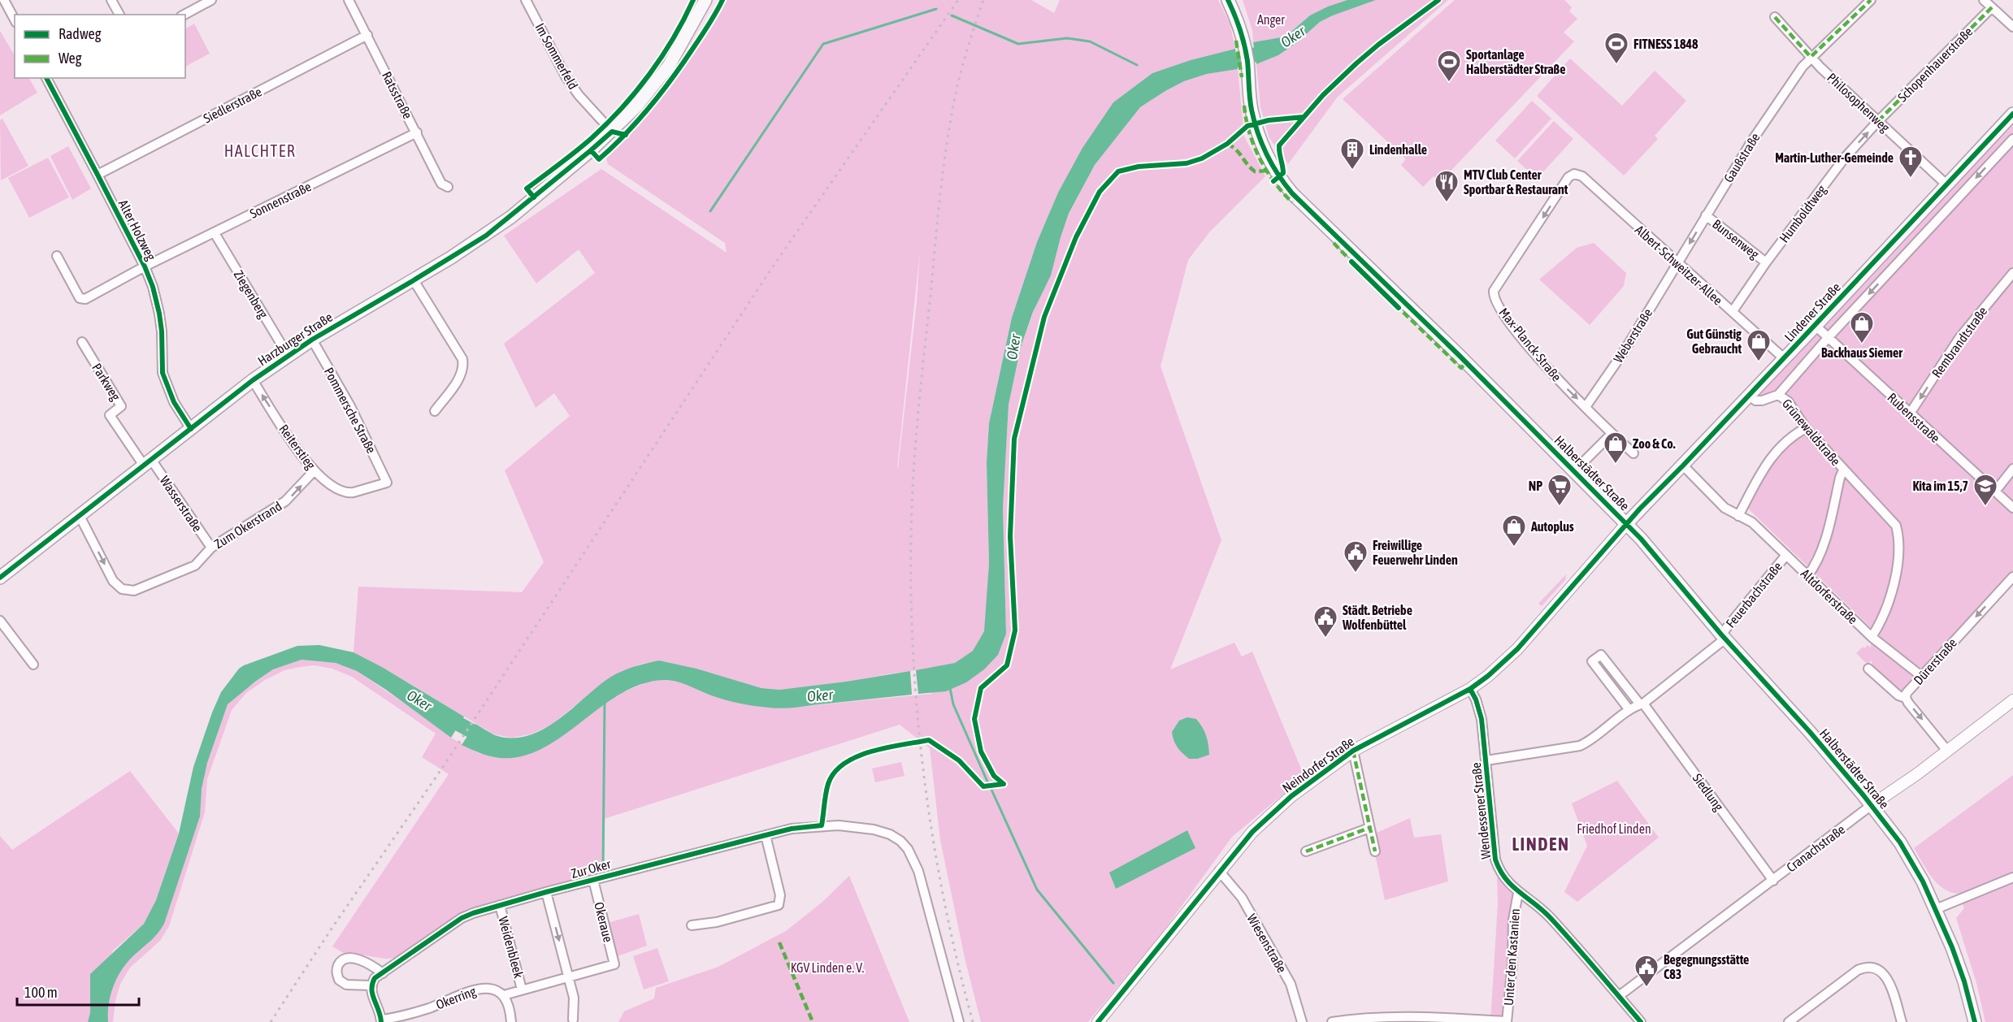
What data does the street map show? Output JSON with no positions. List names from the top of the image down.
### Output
{
  "streets": {
    "main road": ["Lindener Straße", "Harzburger Straße", "Halberstädter Straße"],
    "street": [
      "Im Sommerfeld",
      "Schopenhauerstraße",
      "Ratsstraße",
      "Philosophenweg",
      "Siedlerstraße",
      "Gaußstraße",
      "Sonnenstraße",
      "Humboldtweg",
      "Alter Holzweg",
      "Bunsenweg",
      "Albert-Schweitzer-Allee",
      "Ziegenberg",
      "Weberstraße",
      "Rembrandtstraße",
      "Max-Planck-Straße",
      "Parkweg",
      "Pommersche Straße",
      "Rubensstraße",
      "Grünewaldstraße",
      "Reiterstieg",
      "Wasserstraße",
      "Zum Okerstrand",
      "Feuerbachstraße",
      "Altdorferstraße",
      "Dürerstraße",
      "Neindorfer Straße",
      "Siedlung",
      "Wendessener Straße",
      "Cranachstraße",
      "Zur Oker",
      "Okeraue",
      "Wiesenstraße",
      "Weidenbleek",
      "Unter den Kastanien",
      "Okerring"
    ]
  },
  "crossings": [
    ["Im Sommerfeld", "Harzburger Straße"],
    ["Schopenhauerstraße", "Philosophenweg"],
    ["Schopenhauerstraße", "Humboldtweg"],
    ["Ratsstraße", "Siedlerstraße"],
    ["Ratsstraße", "Sonnenstraße"],
    ["Philosophenweg", "Gaußstraße"],
    ["Philosophenweg", "Humboldtweg"],
    ["Philosophenweg", "Lindener Straße"],
    ["Siedlerstraße", "Alter Holzweg"],
    ["Gaußstraße", "Bunsenweg"],
    ["Gaußstraße", "Albert-Schweitzer-Allee"],
    ["Gaußstraße", "Weberstraße"],
    ["Sonnenstraße", "Alter Holzweg"],
    ["Sonnenstraße", "Ziegenberg"],
    ["Humboldtweg", "Bunsenweg"],
    ["Humboldtweg", "Albert-Schweitzer-Allee"],
    ["Alter Holzweg", "Harzburger Straße"],
    ["Albert-Schweitzer-Allee", "Lindener Straße"],
    ["Albert-Schweitzer-Allee", "Weberstraße"],
    ["Albert-Schweitzer-Allee", "Max-Planck-Straße"],
    ["Ziegenberg", "Harzburger Straße"],
    ["Lindener Straße", "Rubensstraße"],
    ["Lindener Straße", "Halberstädter Straße"],
    ["Lindener Straße", "Altdorferstraße"],
    ["Lindener Straße", "Neindorfer Straße"],
    ["Weberstraße", "Max-Planck-Straße"],
    ["Harzburger Straße", "Parkweg"],
    ["Harzburger Straße", "Pommersche Straße"],
    ["Harzburger Straße", "Reiterstieg"],
    ["Harzburger Straße", "Wasserstraße"],
    ["Harzburger Straße", "Zum Okerstrand"],
    ["Rembrandtstraße", "Rubensstraße"],
    ["Parkweg", "Wasserstraße"],
    ["Pommersche Straße", "Reiterstieg"],
    ["Grünewaldstraße", "Altdorferstraße"],
    ["Reiterstieg", "Zum Okerstrand"],
    ["Halberstädter Straße", "Feuerbachstraße"],
    ["Halberstädter Straße", "Neindorfer Straße"],
    ["Halberstädter Straße", "Cranachstraße"],
    ["Wasserstraße", "Zum Okerstrand"],
    ["Feuerbachstraße", "Altdorferstraße"],
    ["Altdorferstraße", "Dürerstraße"],
    ["Dürerstraße", "Cranachstraße"],
    ["Neindorfer Straße", "Wendessener Straße"],
    ["Neindorfer Straße", "Wiesenstraße"],
    ["Siedlung", "Cranachstraße"],
    ["Wendessener Straße", "Cranachstraße"],
    ["Wendessener Straße", "Unter den Kastanien"],
    ["Zur Oker", "Okeraue"],
    ["Zur Oker", "Weidenbleek"]
  ],
  "one_way": ["Humboldtweg", "Rembrandtstraße", "Reiterstieg"],
  "districts": ["HALCHTER", "LINDEN"],
  "water": ["Oker"],
  "parks": ["Anger", "Friedhof Linden", "KGV Linden e. V."],
  "places": {
    "sports": ["FITNESS 1848", "Sportanlage Halberstädter Straße"],
    "building": ["Lindenhalle"],
    "church": ["Martin-Luther-Gemeinde"],
    "restaurant": ["MTV Club Center Sportbar & Restaurant"],
    "shop": [
      "Backhaus Siemer",
      "Gut Günstig Gebraucht",
      "Zoo & Co.",
      "Autoplus"
    ],
    "supermarket": ["NP"],
    "school or university": ["Kita im 15,7"],
    "public building": ["Freiwillige Feuerwehr Linden", "Städt. Betriebe Wolfenbüttel", "Begegnungsstätte C83"]
  },
  "legend": ["Radweg", "Weg"],
  "scale_bar": "100 m"
}
